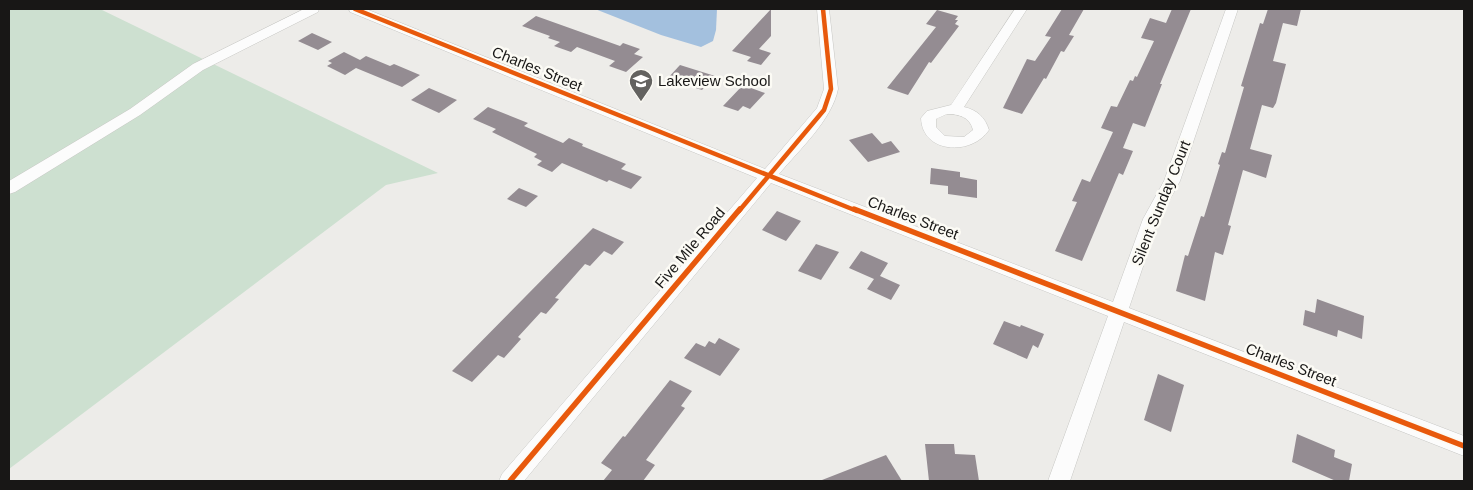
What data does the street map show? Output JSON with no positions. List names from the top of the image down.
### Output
{
  "streets": {
    "street": ["Charles Street", "Silent Sunday Court", "Five Mile Road"]
  },
  "crossings": [
    ["Charles Street", "Silent Sunday Court"],
    ["Charles Street", "Five Mile Road"]
  ],
  "places": {
    "school or university": ["Lakeview School"]
  }
}
